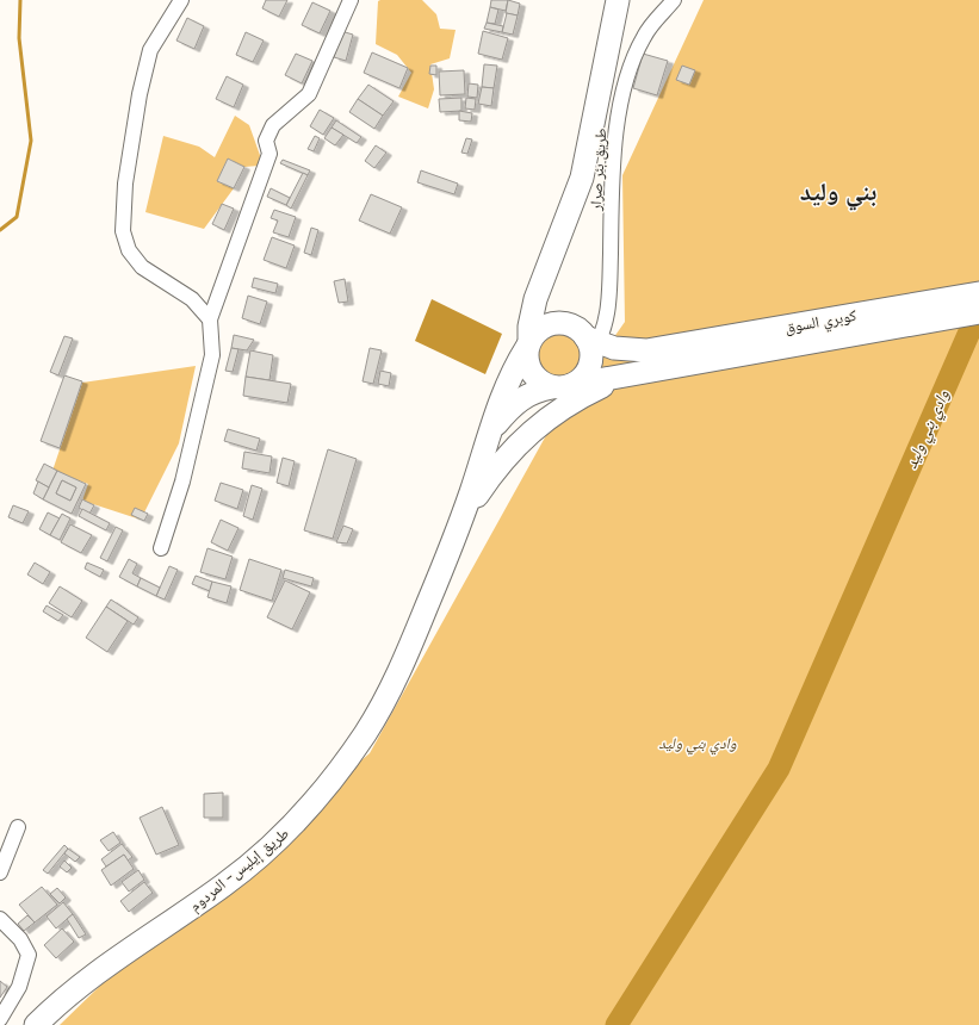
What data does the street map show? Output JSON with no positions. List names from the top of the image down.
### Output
{
  "streets": {
    "highway": ["كوبري السوق", "طريق إيليس- المردوم"],
    "street": ["طريق بئر صرار"]
  },
  "districts": ["بني وليد"],
  "water": ["وادي بني وليد"],
  "parks": ["وادي بني وليد"]
}
